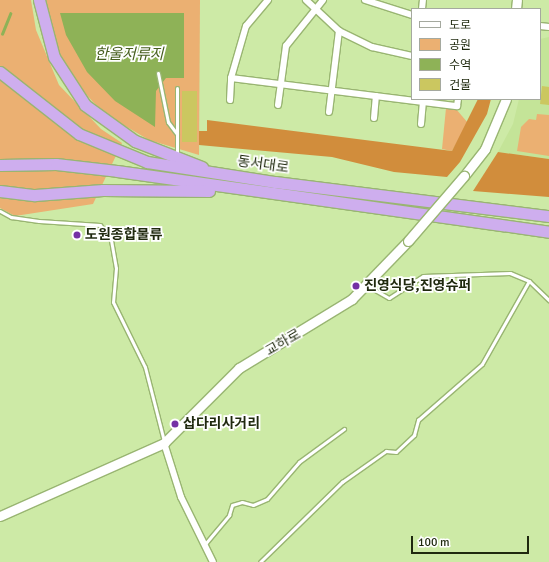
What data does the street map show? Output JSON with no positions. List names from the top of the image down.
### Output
{
  "streets": {
    "highway": ["동서대로"],
    "street": ["교하로"]
  },
  "water": ["한울저류지"],
  "places": ["도원종합물류", "진영식당,진영슈퍼", "삽다리사거리"],
  "legend": [
    "도로",
    "공원",
    "수역",
    "건물"
  ],
  "scale_bar": "100 m"
}
